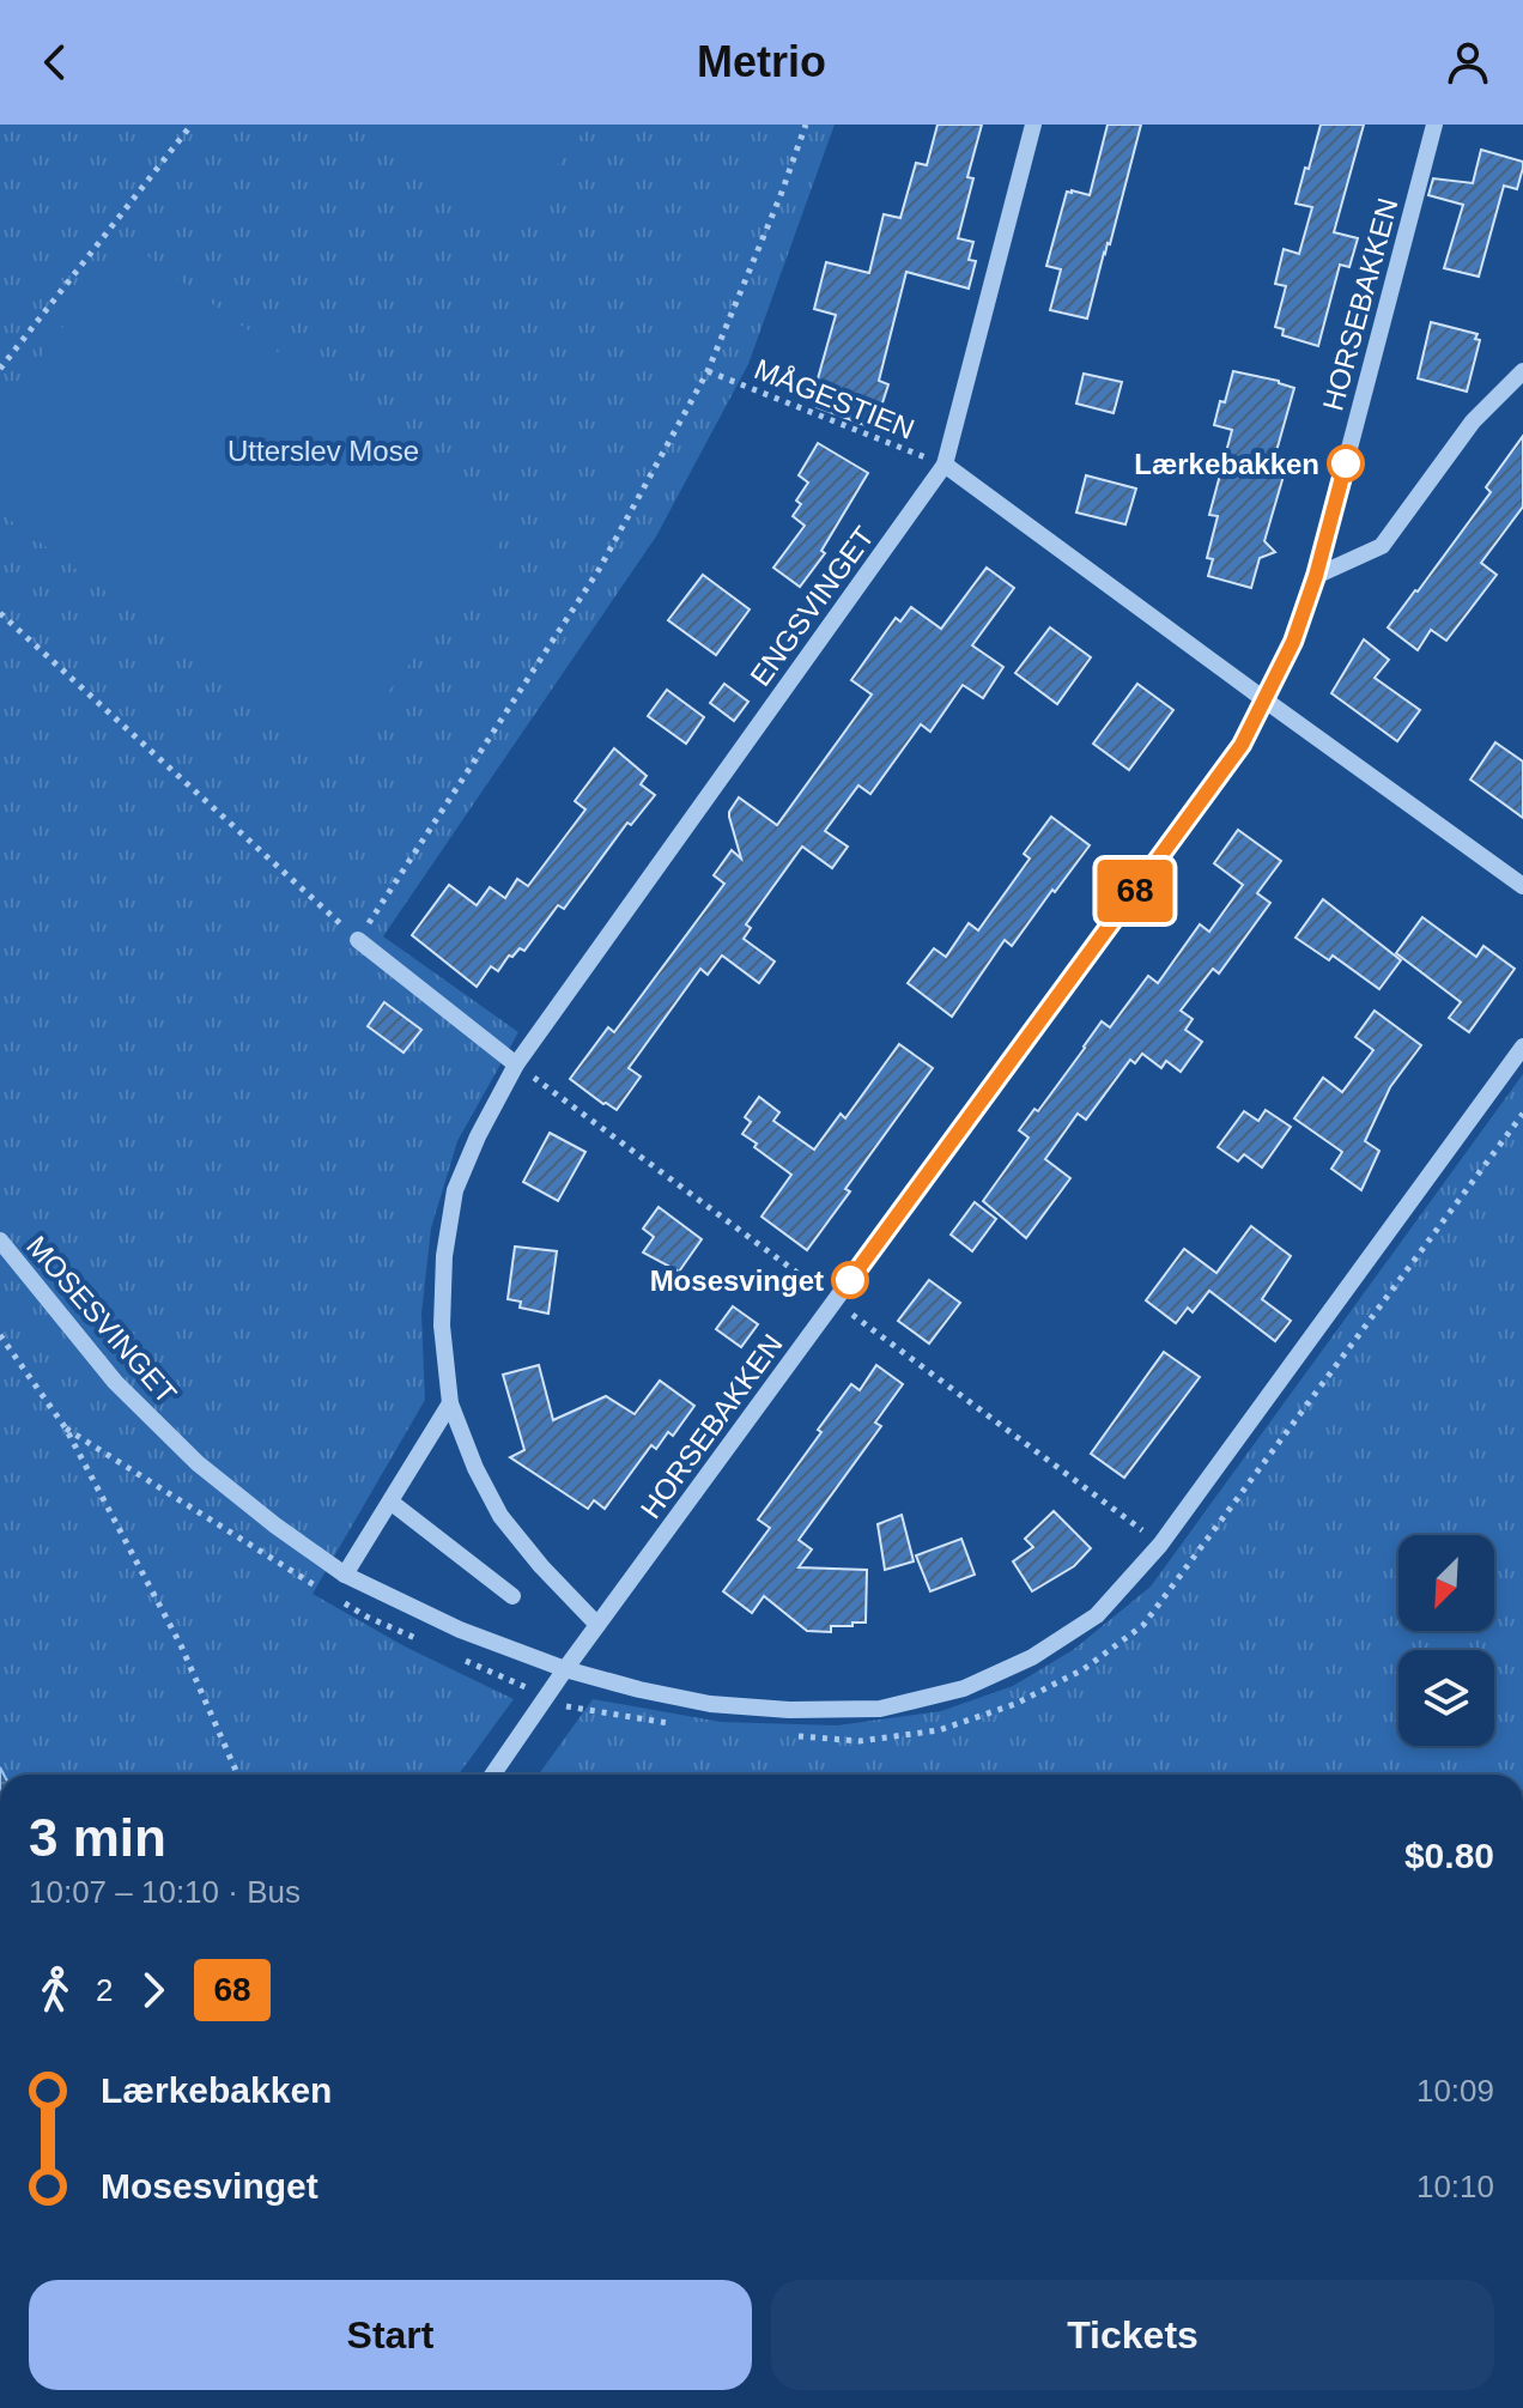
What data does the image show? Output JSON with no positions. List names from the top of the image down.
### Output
{
  "streets": {
    "street": ["HORSEBAKKEN", "ENGSVINGET", "MOSESVINGET"],
    "path": ["MÅGESTIEN"]
  },
  "crossings": [
    ["HORSEBAKKEN", "ENGSVINGET"],
    ["HORSEBAKKEN", "MOSESVINGET"],
    ["MÅGESTIEN", "ENGSVINGET"]
  ],
  "parks": ["Utterslev Mose"],
  "places": ["Lærkebakken", "Mosesvinget"],
  "lines": ["bus line 68"],
  "north": "bottom left",
  "page": {
    "header": "Metrio",
    "on_map": "68",
    "heading": ["3 min", "10:07 – 10:10 · Bus", "$0.80"],
    "legs": ["2", "68"],
    "list": [
      {
        "name": "Lærkebakken",
        "value": "10:09"
      },
      {
        "name": "Mosesvinget",
        "value": "10:10"
      }
    ],
    "buttons": ["Start", "Tickets"]
  }
}
